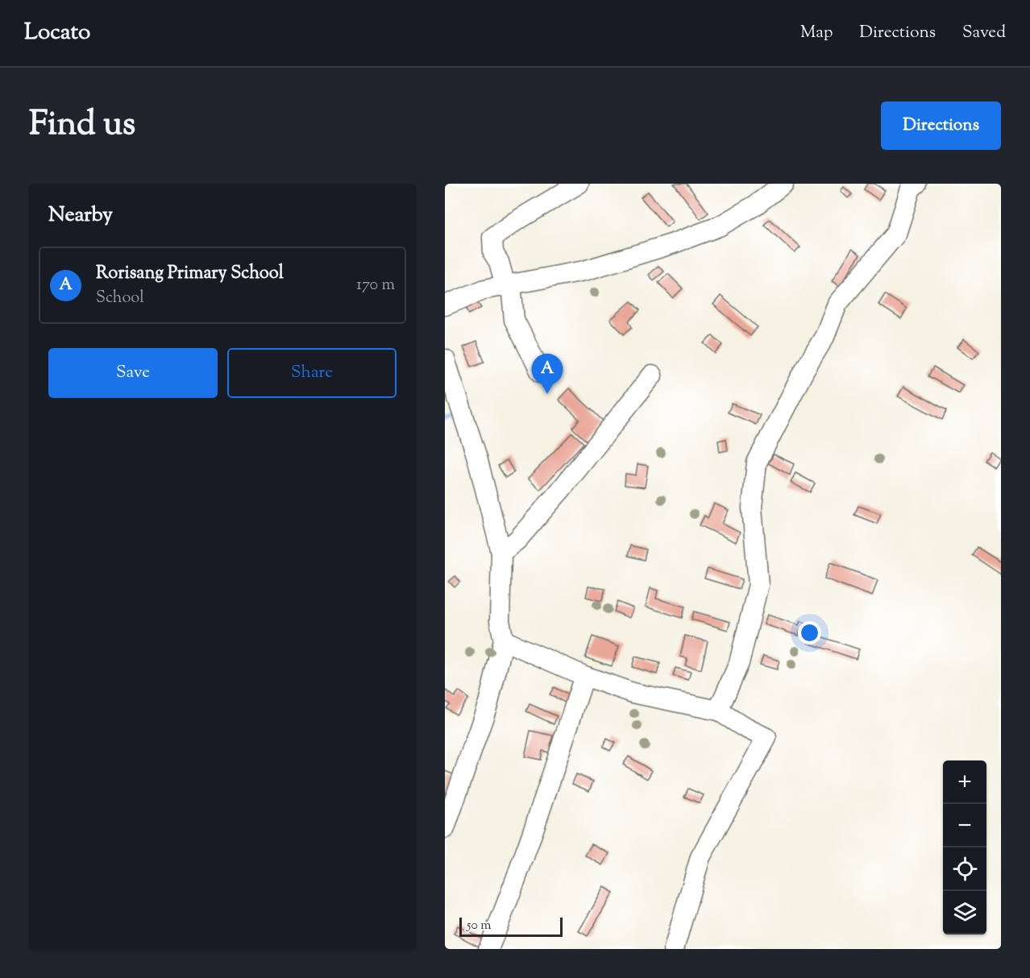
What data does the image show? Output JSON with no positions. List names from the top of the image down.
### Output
{
  "scale_bar": "50 m",
  "page": {
    "header": "Locato",
    "nav": ["Map", "Directions", "Saved"],
    "title": "Find us",
    "buttons": [
      "Directions",
      ["Save", "Share"]
    ],
    "heading": "Nearby",
    "list": [
      {
        "mark": "A",
        "name": "Rorisang Primary School",
        "note": "School",
        "value": "170 m"
      }
    ],
    "pins": "A",
    "map_buttons": ["+", "−"],
    "scale": "50 m"
  }
}
